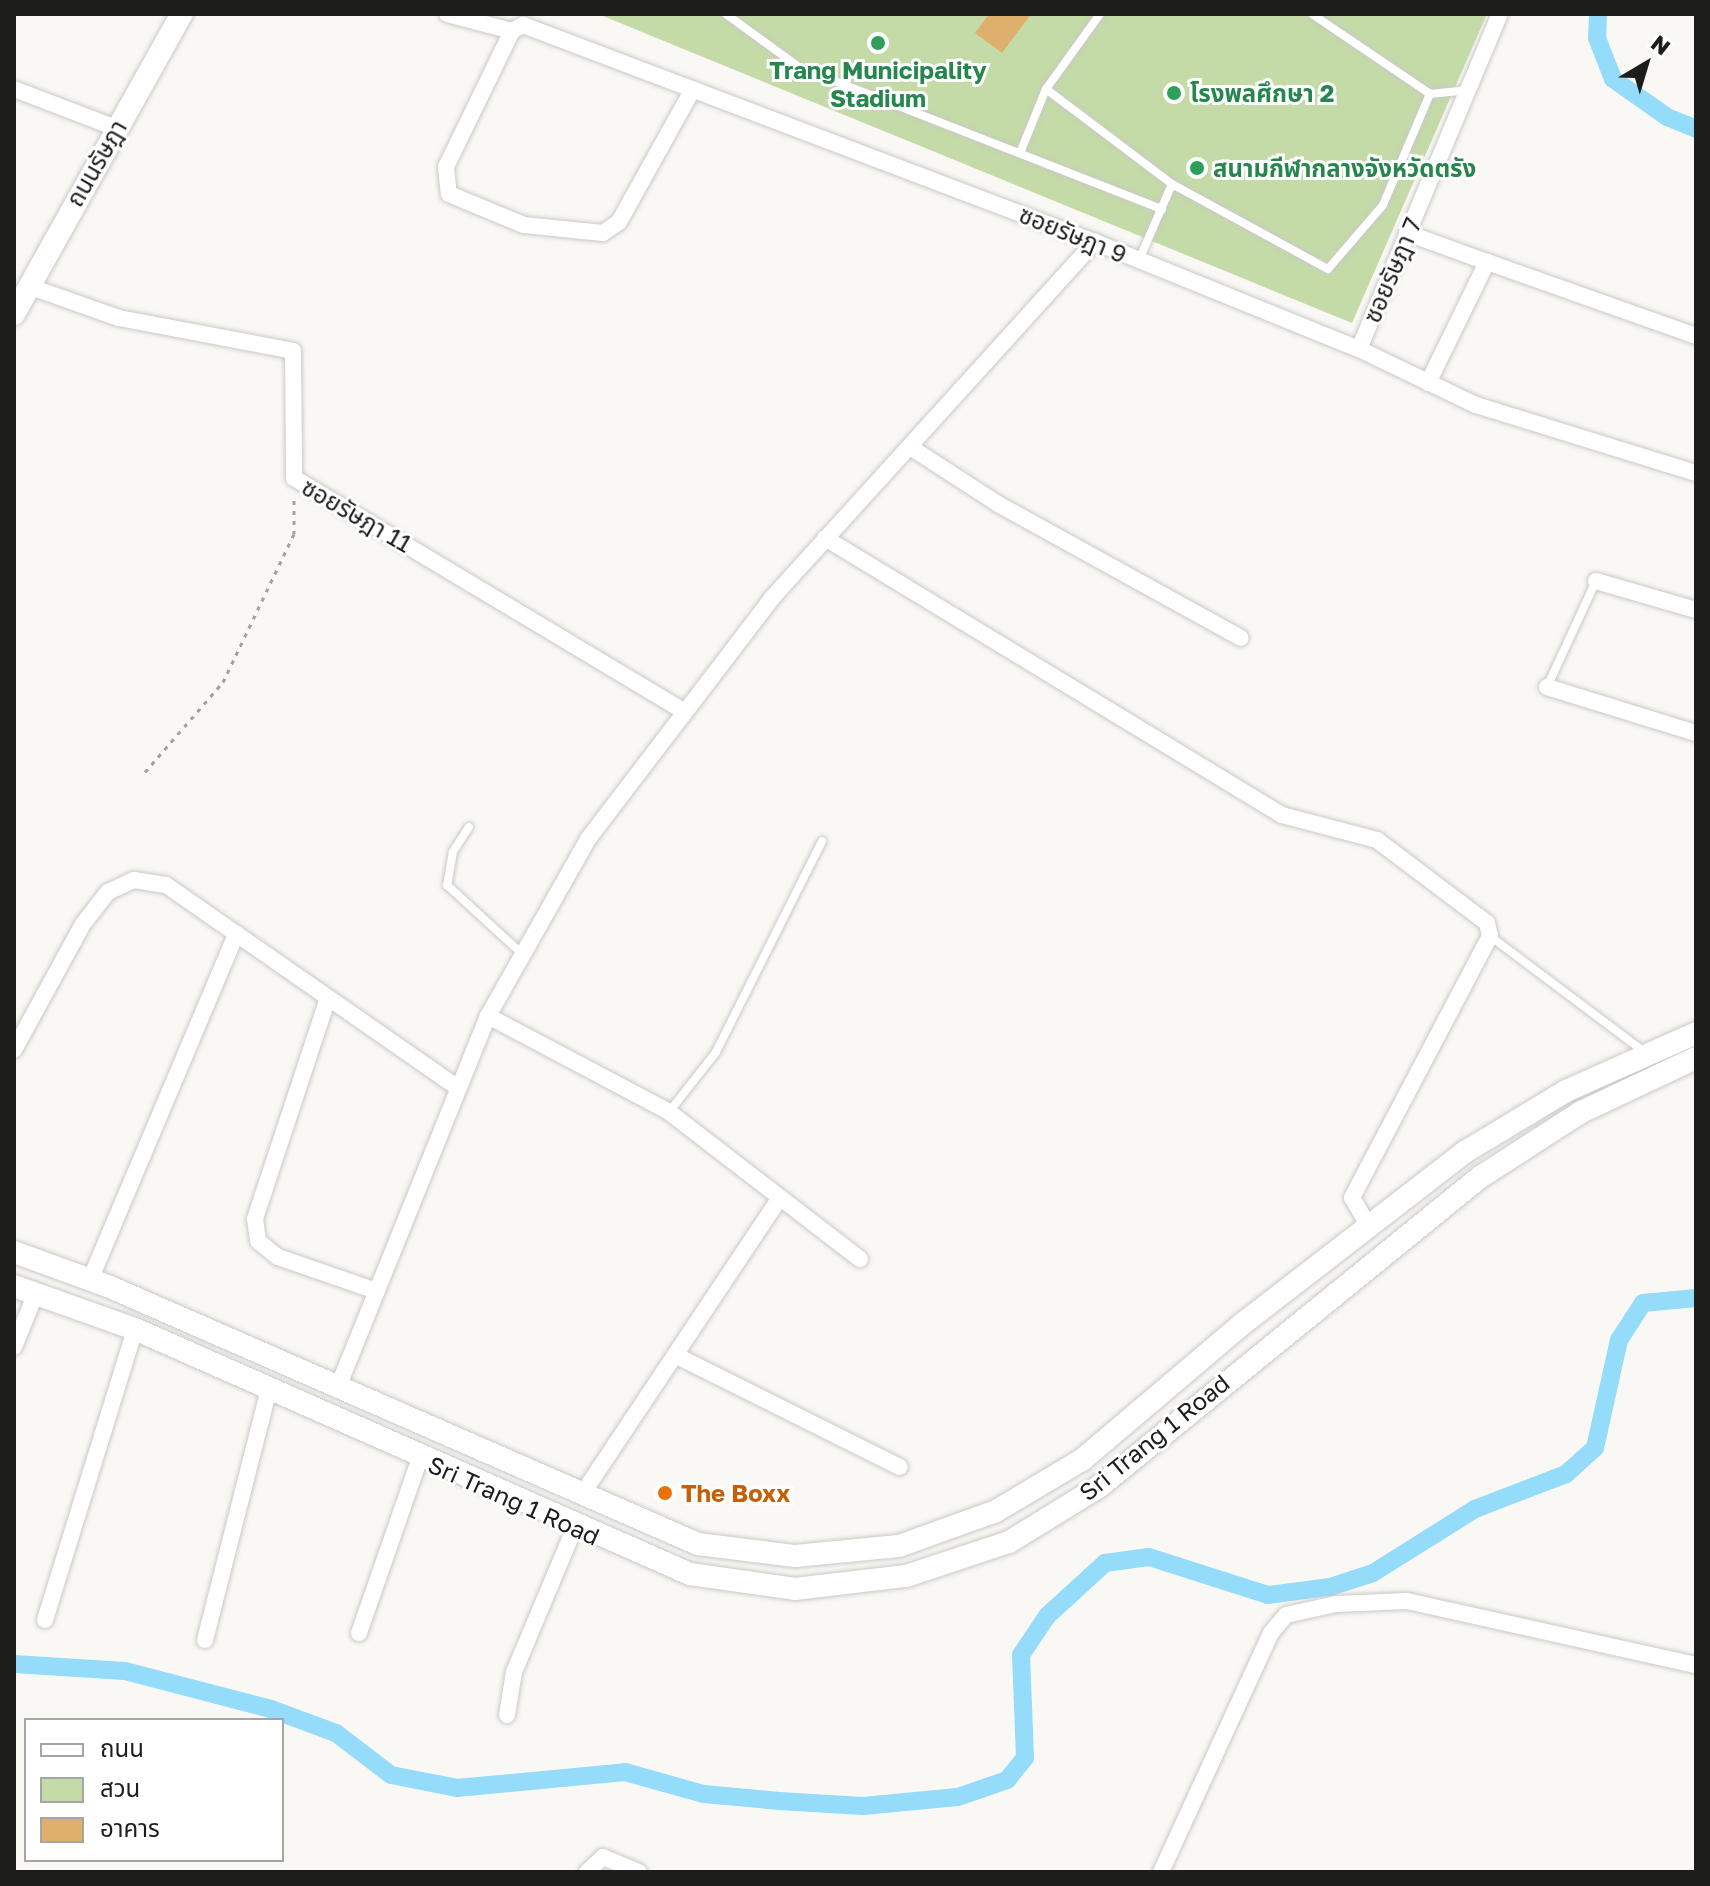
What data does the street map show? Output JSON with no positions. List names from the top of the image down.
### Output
{
  "streets": {
    "street": [
      "ถนนรัษฎา",
      "ซอยรัษฎา 9",
      "ซอยรัษฎา 7",
      "ซอยรัษฎา 11",
      "Sri Trang 1 Road"
    ]
  },
  "crossings": [
    ["ถนนรัษฎา", "ซอยรัษฎา 11"],
    ["ซอยรัษฎา 9", "ซอยรัษฎา 7"]
  ],
  "places": [
    "Trang Municipality Stadium",
    "โรงพลศึกษา 2",
    "สนามกีฬากลางจังหวัดตรัง",
    "The Boxx"
  ],
  "legend": ["ถนน", "สวน", "อาคาร"],
  "north": "top right"
}
